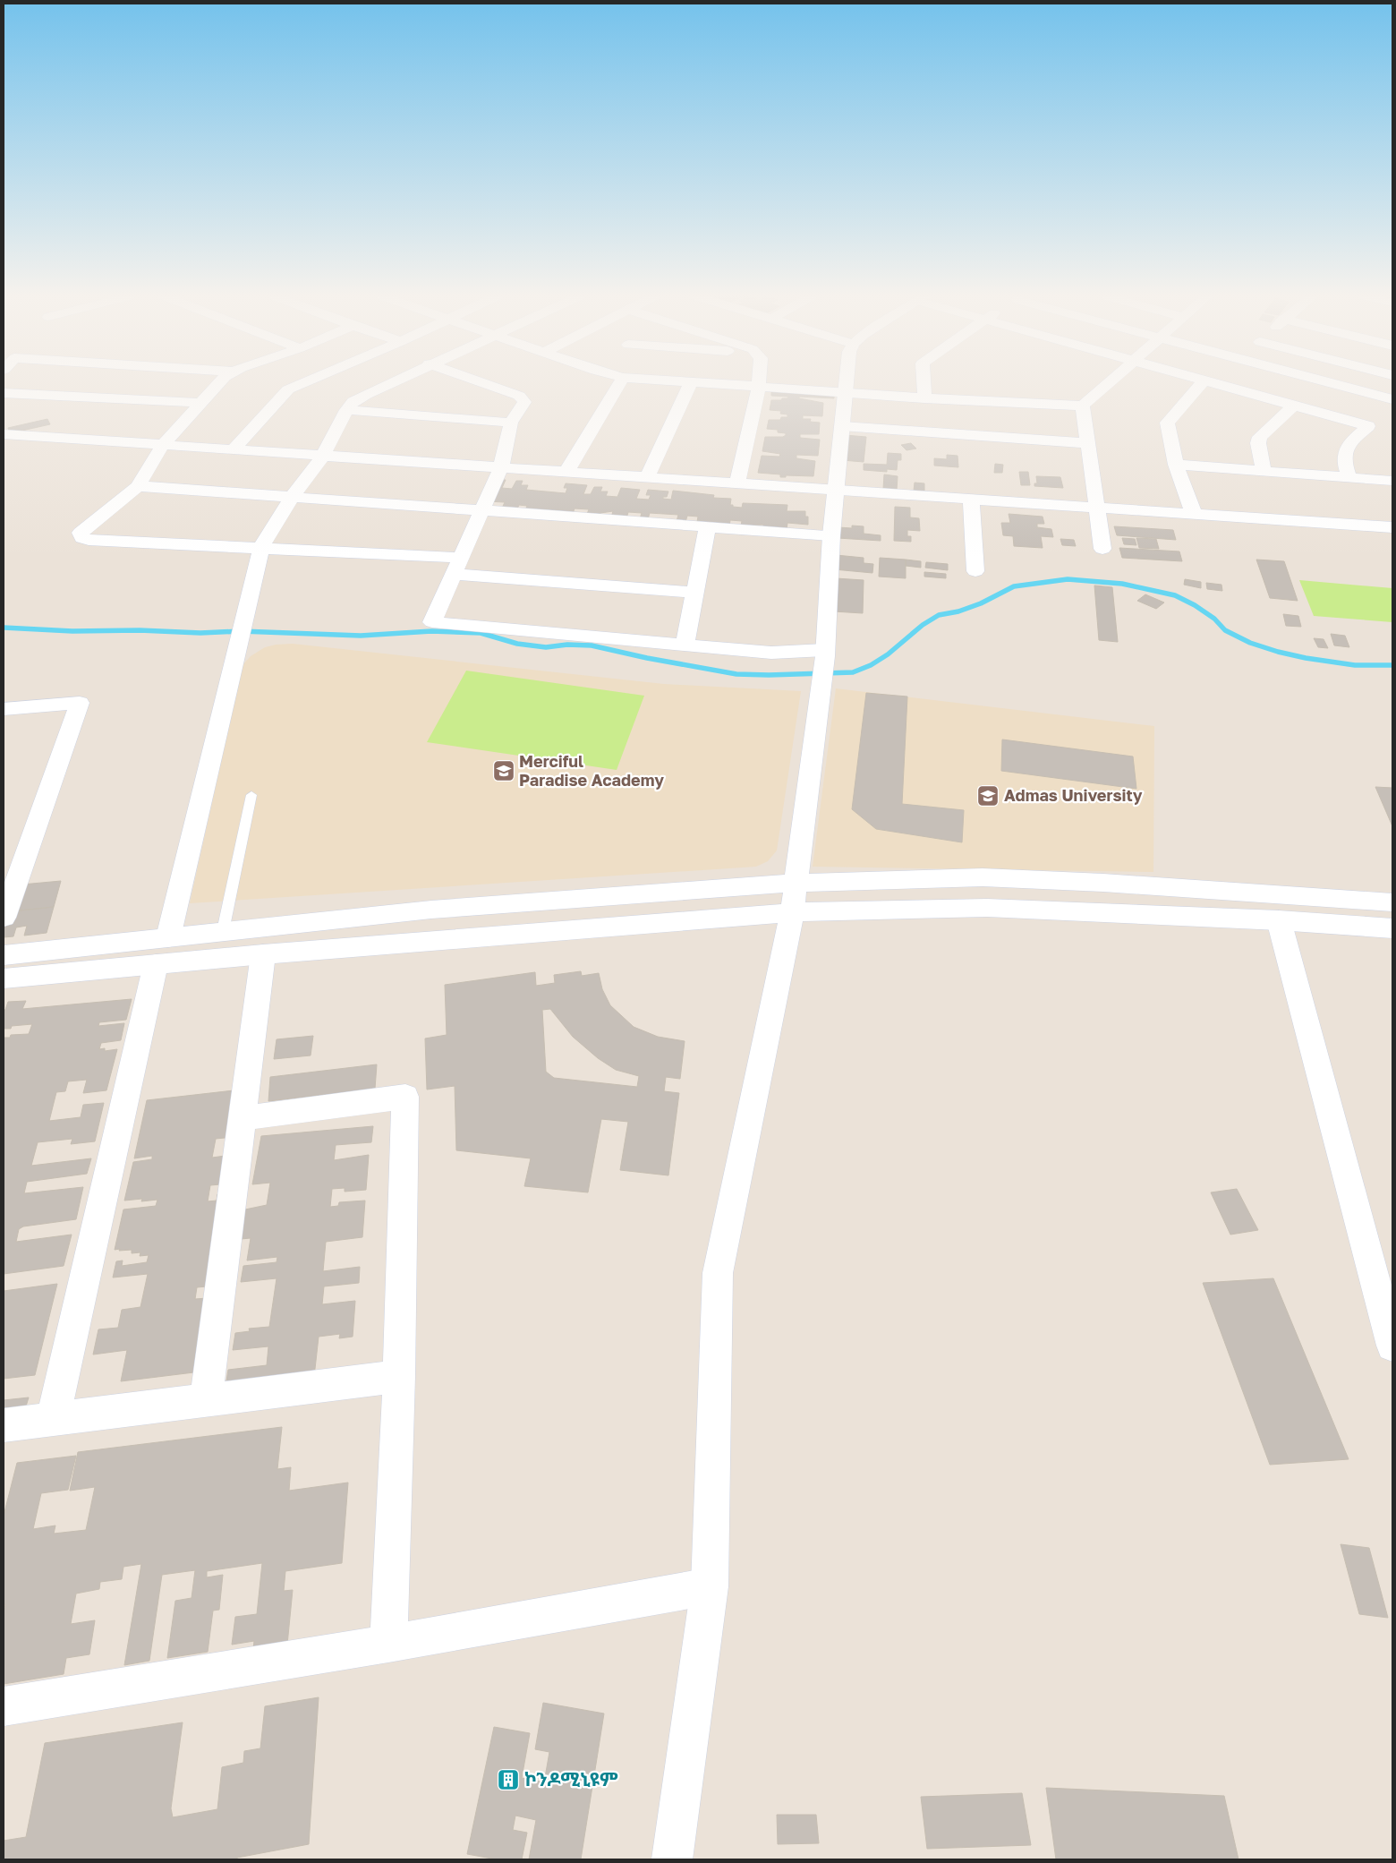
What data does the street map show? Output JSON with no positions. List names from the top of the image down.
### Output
{
  "places": {
    "school or university": ["Merciful Paradise Academy", "Admas University"],
    "building": ["ኮንዶሚኒዩም"]
  }
}
